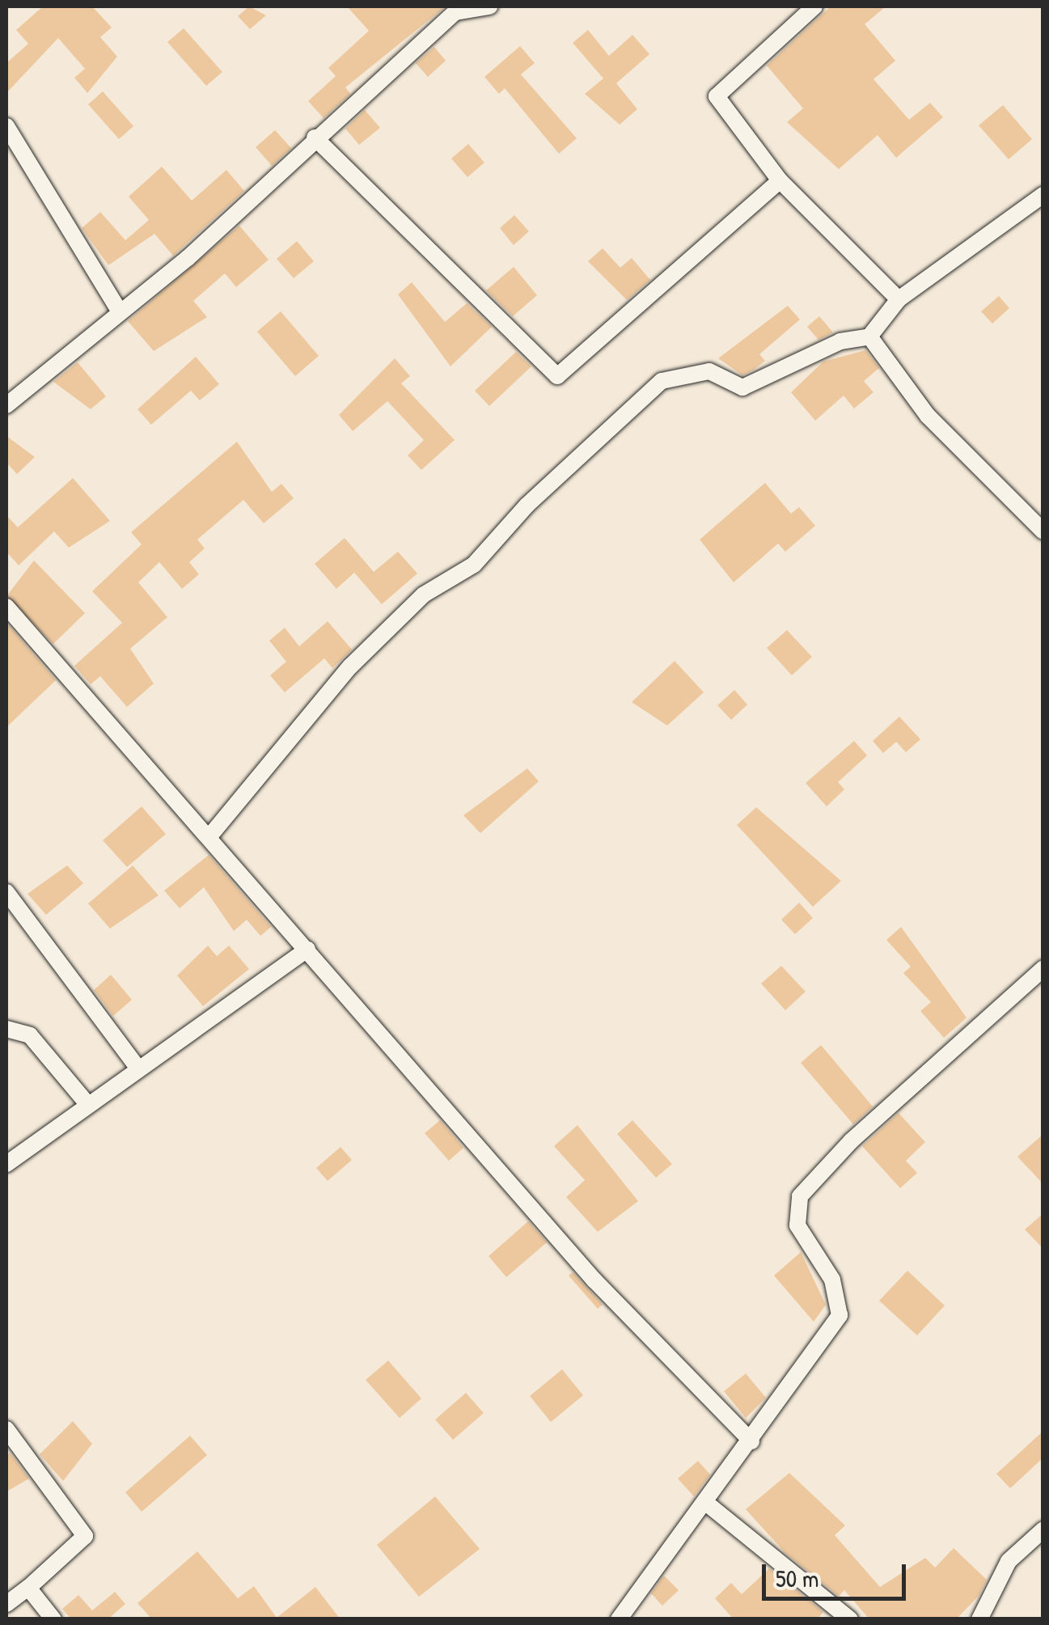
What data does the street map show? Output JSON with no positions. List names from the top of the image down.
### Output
{
  "scale_bar": "50 m"
}
